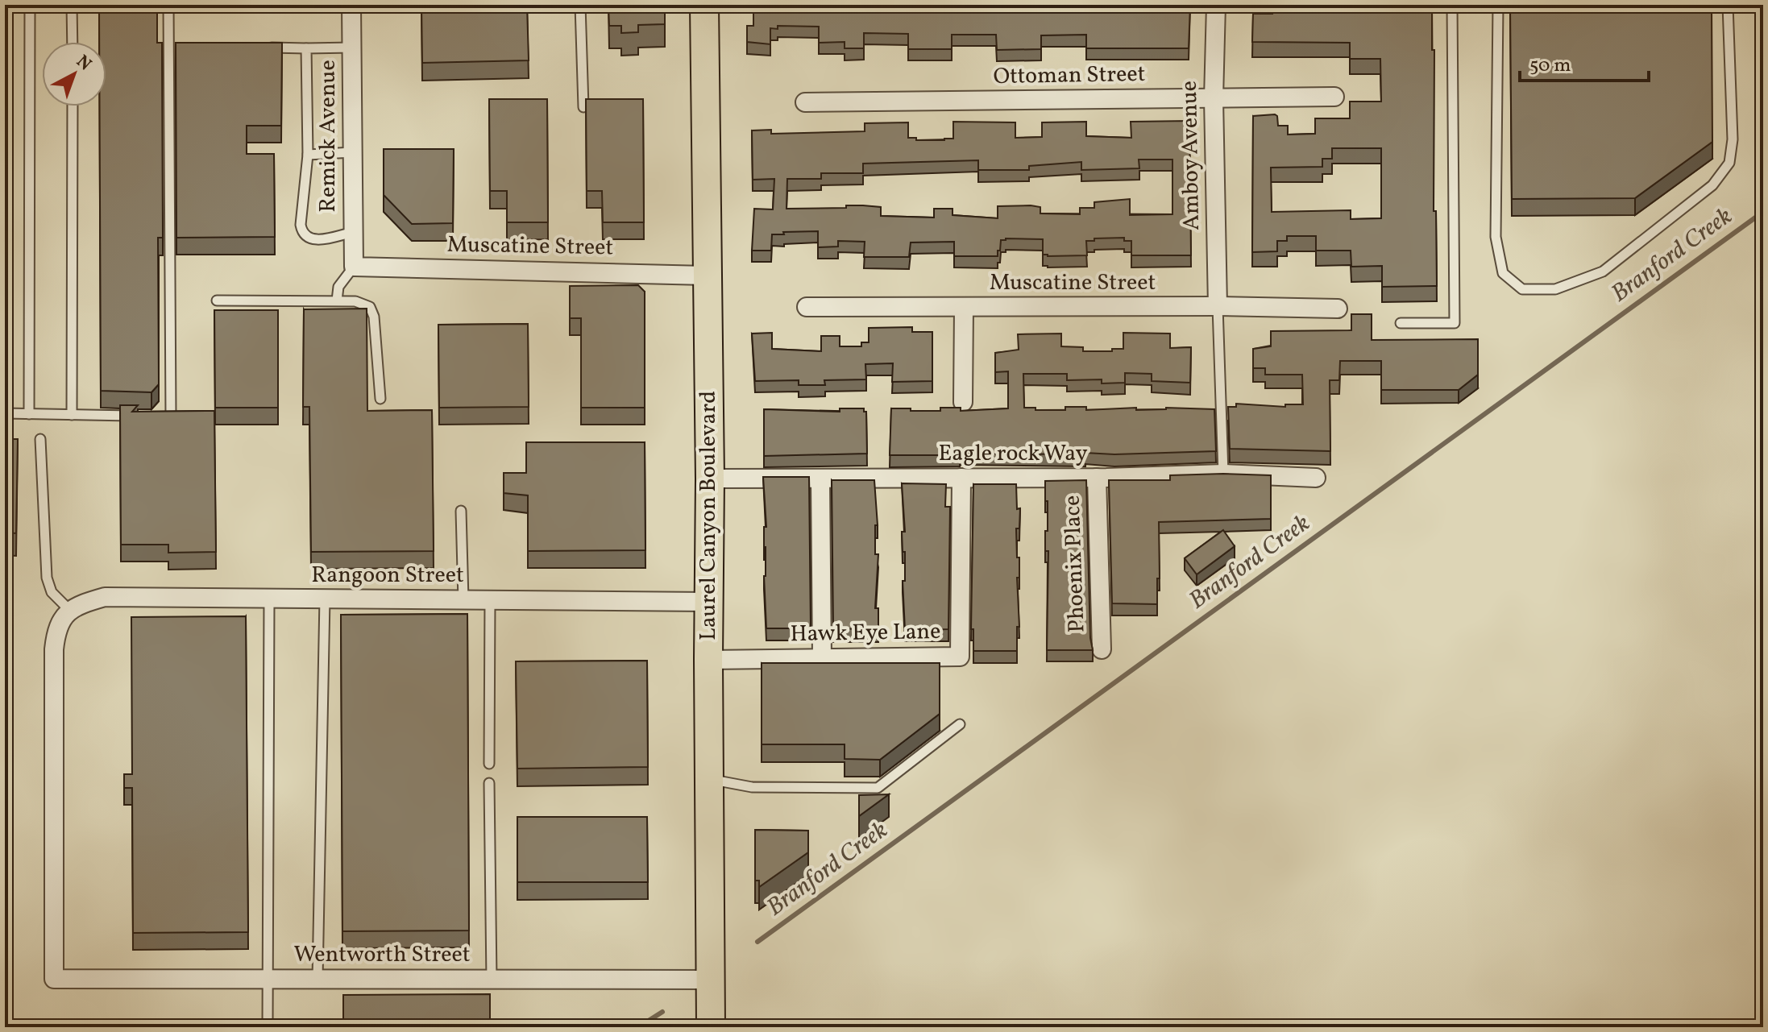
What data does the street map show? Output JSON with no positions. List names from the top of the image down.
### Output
{
  "streets": {
    "main road": ["Laurel Canyon Boulevard"],
    "street": [
      "Ottoman Street",
      "Remick Avenue",
      "Amboy Avenue",
      "Muscatine Street",
      "Eagle rock Way",
      "Phoenix Place",
      "Rangoon Street",
      "Hawk Eye Lane",
      "Wentworth Street"
    ]
  },
  "crossings": [
    ["Ottoman Street", "Amboy Avenue"],
    ["Remick Avenue", "Muscatine Street"],
    ["Amboy Avenue", "Muscatine Street"],
    ["Muscatine Street", "Laurel Canyon Boulevard"],
    ["Eagle rock Way", "Laurel Canyon Boulevard"],
    ["Eagle rock Way", "Phoenix Place"],
    ["Eagle rock Way", "Hawk Eye Lane"],
    ["Laurel Canyon Boulevard", "Rangoon Street"],
    ["Laurel Canyon Boulevard", "Hawk Eye Lane"],
    ["Laurel Canyon Boulevard", "Wentworth Street"],
    ["Rangoon Street", "Wentworth Street"]
  ],
  "water": ["Branford Creek"],
  "scale_bar": "50 m",
  "north": "top right"
}
